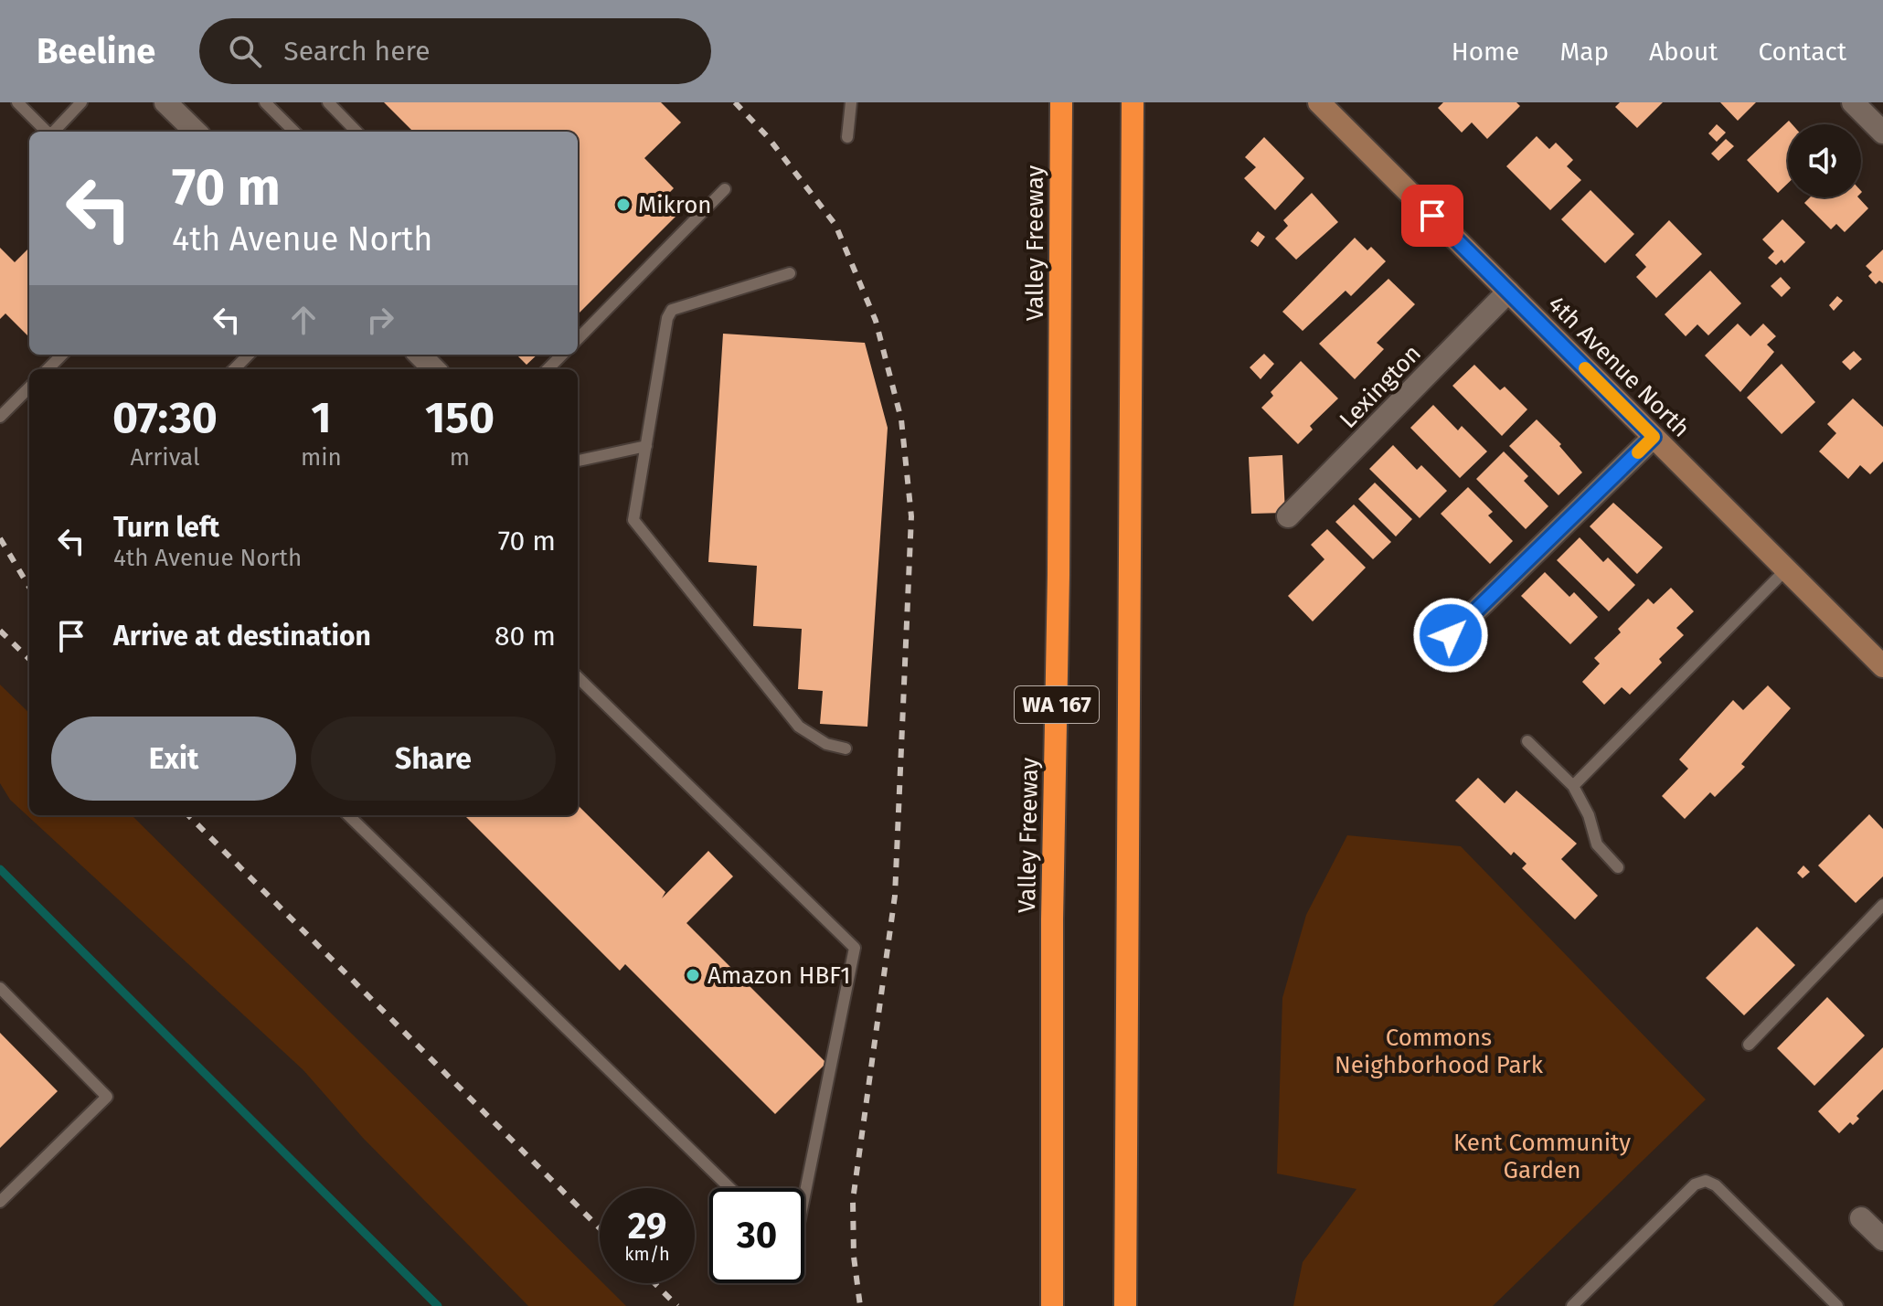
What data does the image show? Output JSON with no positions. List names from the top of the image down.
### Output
{
  "streets": {
    "highway": ["Valley Freeway", "WA 167"],
    "street": ["4th Avenue North", "Lexington"]
  },
  "crossings": [
    ["4th Avenue North", "Lexington"]
  ],
  "parks": ["Commons Neighborhood Park", "Kent Community Garden"],
  "places": ["Mikron", "Amazon HBF1"],
  "page": {
    "header": "Beeline",
    "search": "Search here",
    "nav": [
      "Home",
      "Map",
      "About",
      "Contact"
    ],
    "turn": ["70 m", "4th Avenue North"],
    "eta": [
      "07:30",
      "Arrival",
      "1",
      "min",
      "150",
      "m"
    ],
    "list": [
      {
        "name": "Turn left",
        "note": "4th Avenue North",
        "value": "70 m"
      },
      {
        "name": "Arrive at destination",
        "value": "80 m"
      }
    ],
    "buttons": ["Exit", "Share"],
    "speed": "29 km/h",
    "limit": "30"
  }
}
